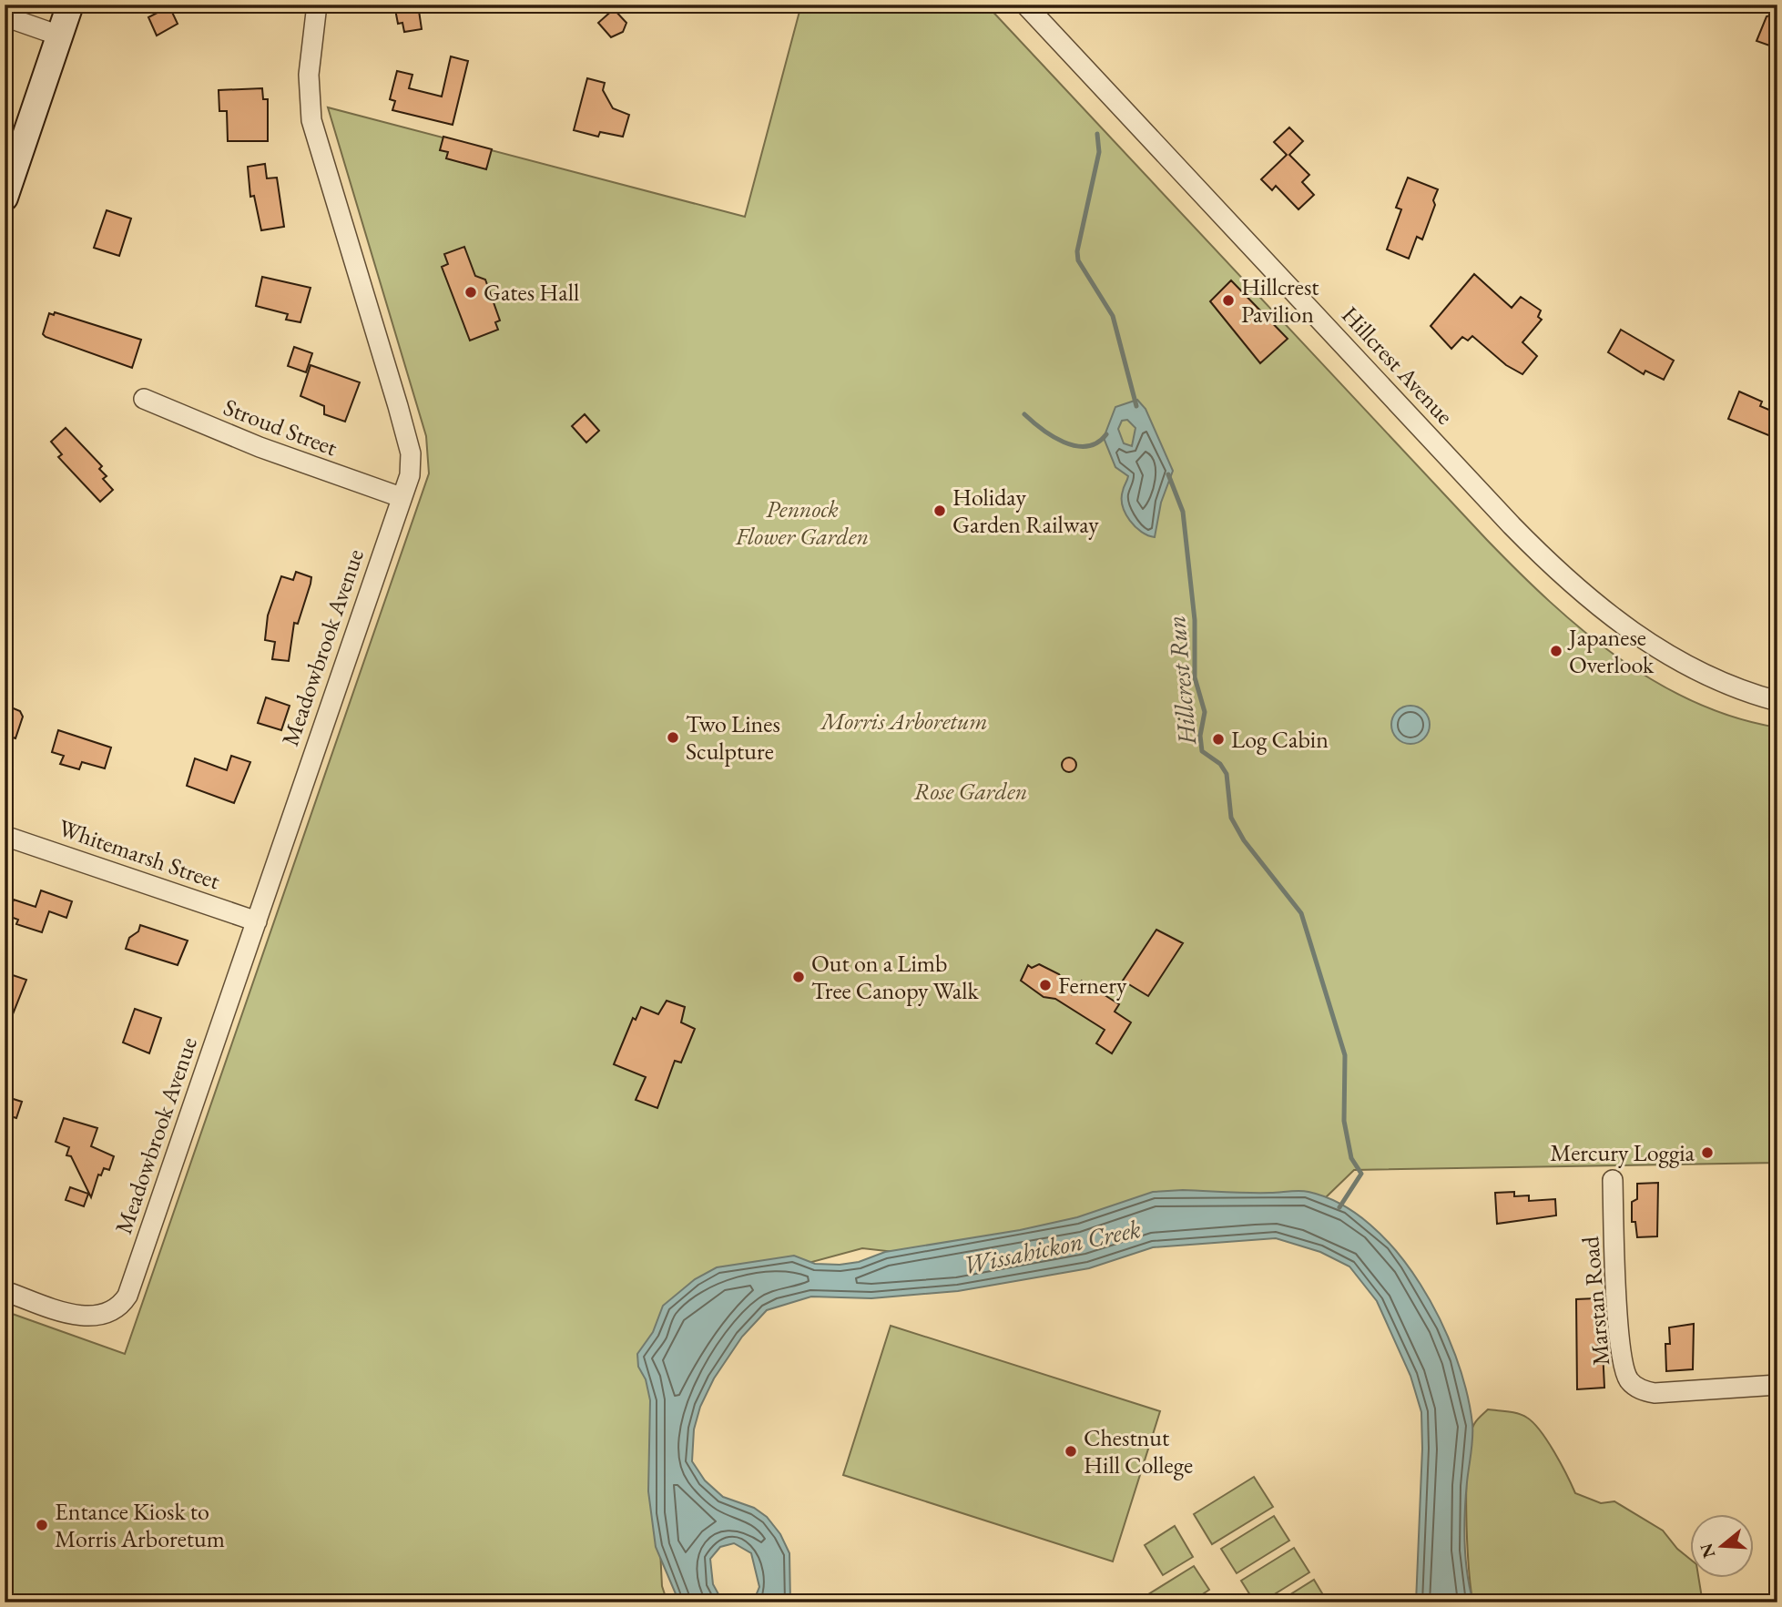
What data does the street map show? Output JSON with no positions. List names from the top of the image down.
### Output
{
  "streets": {
    "street": [
      "Hillcrest Avenue",
      "Stroud Street",
      "Meadowbrook Avenue",
      "Whitemarsh Street",
      "Marstan Road"
    ]
  },
  "crossings": [
    ["Stroud Street", "Meadowbrook Avenue"],
    ["Meadowbrook Avenue", "Whitemarsh Street"]
  ],
  "water": ["Hillcrest Run", "Wissahickon Creek"],
  "parks": ["Pennock Flower Garden", "Morris Arboretum", "Rose Garden"],
  "places": [
    "Gates Hall",
    "Hillcrest Pavilion",
    "Holiday Garden Railway",
    "Japanese Overlook",
    "Two Lines Sculpture",
    "Log Cabin",
    "Out on a Limb Tree Canopy Walk",
    "Fernery",
    "Mercury Loggia",
    "Chestnut Hill College",
    "Entance Kiosk to Morris Arboretum"
  ],
  "north": "left"
}
